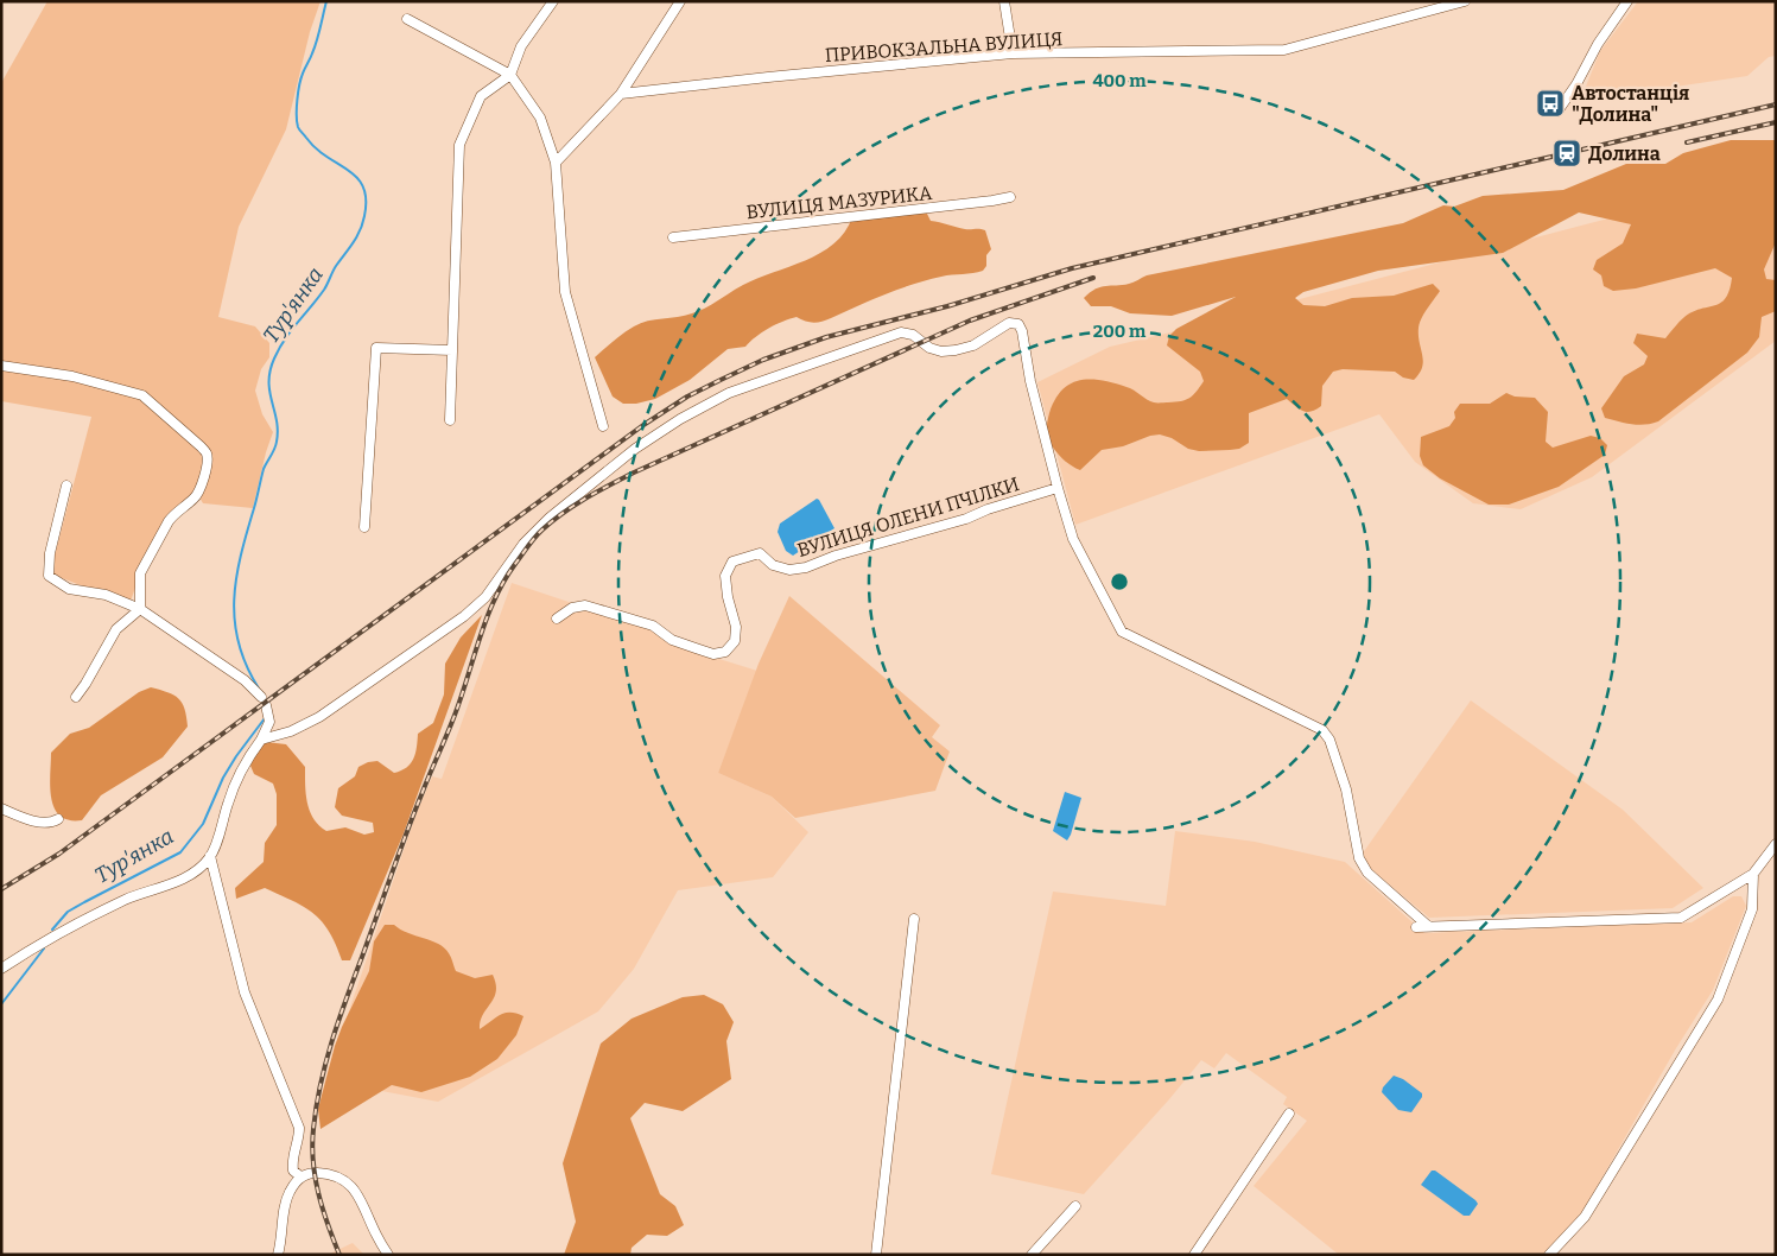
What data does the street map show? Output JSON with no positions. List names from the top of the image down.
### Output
{
  "streets": {
    "street": ["ПРИВОКЗАЛЬНА ВУЛИЦЯ", "ВУЛИЦЯ МАЗУРИКА", "ВУЛИЦЯ ОЛЕНИ ПЧІЛКИ"]
  },
  "water": ["Тур'янка"],
  "places": {
    "bus stop": ["Автостанція \"Долина\""],
    "station": ["Долина"]
  },
  "rings": ["400 m", "200 m"]
}
